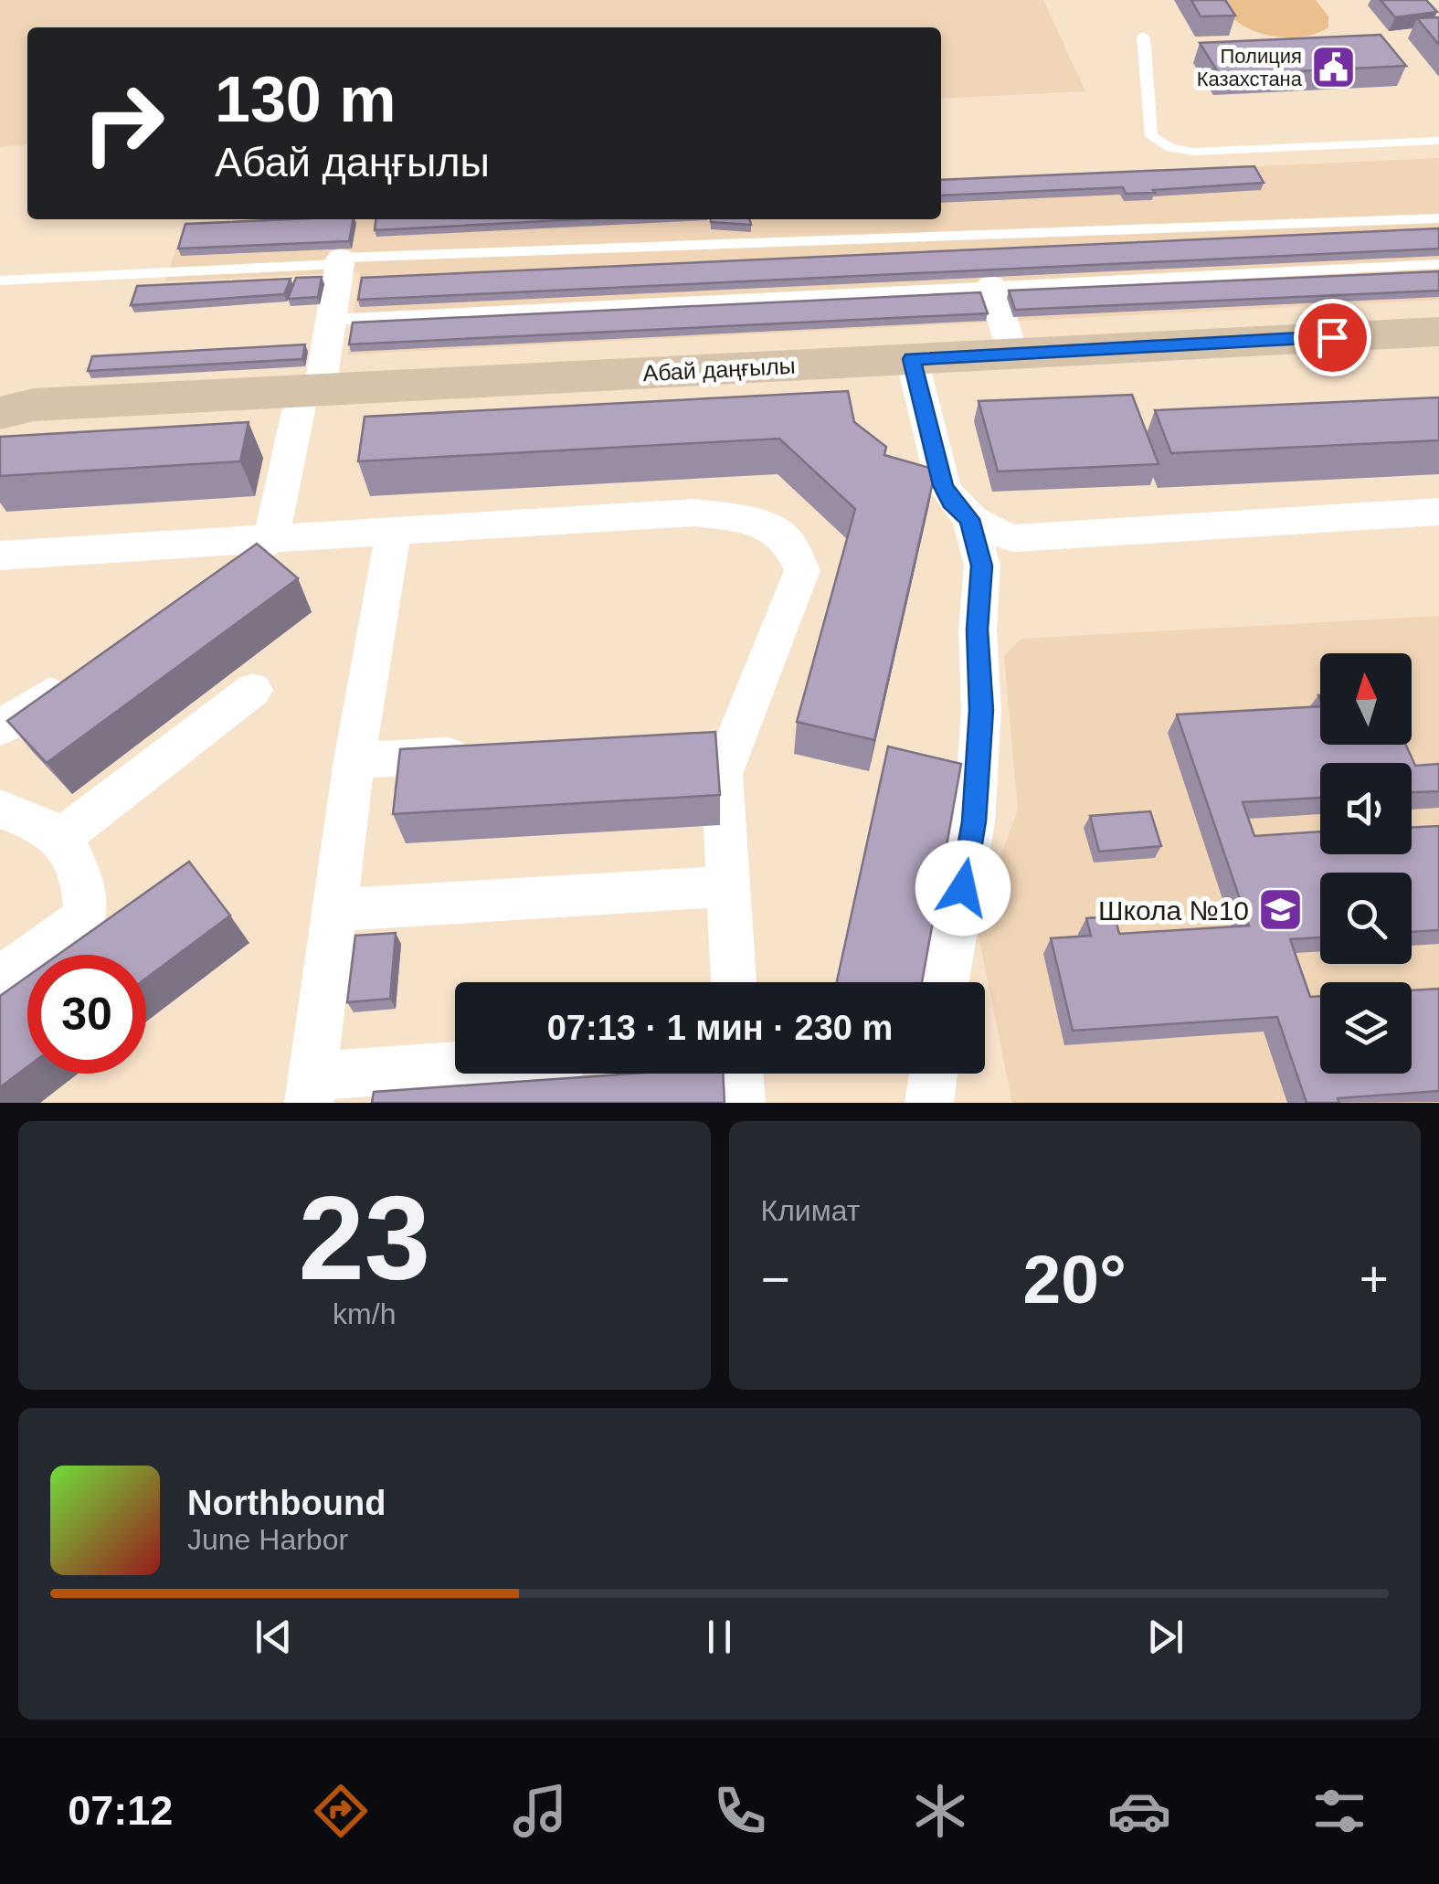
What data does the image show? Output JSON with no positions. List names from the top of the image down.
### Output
{
  "streets": {
    "main road": ["Абай даңғылы"]
  },
  "places": {
    "public building": ["Полиция Казахстана"],
    "school or university": ["Школа №10"]
  },
  "north": "top",
  "page": {
    "turn": ["130 m", "Абай даңғылы"],
    "limit": "30",
    "trip": "07:13 · 1 мин · 230 m",
    "tile": [
      ["23", "km/h"],
      "Климат"
    ],
    "heat": ["−", "20°", "+"],
    "song": ["Northbound", "June Harbor"],
    "tabs": "07:12"
  }
}
